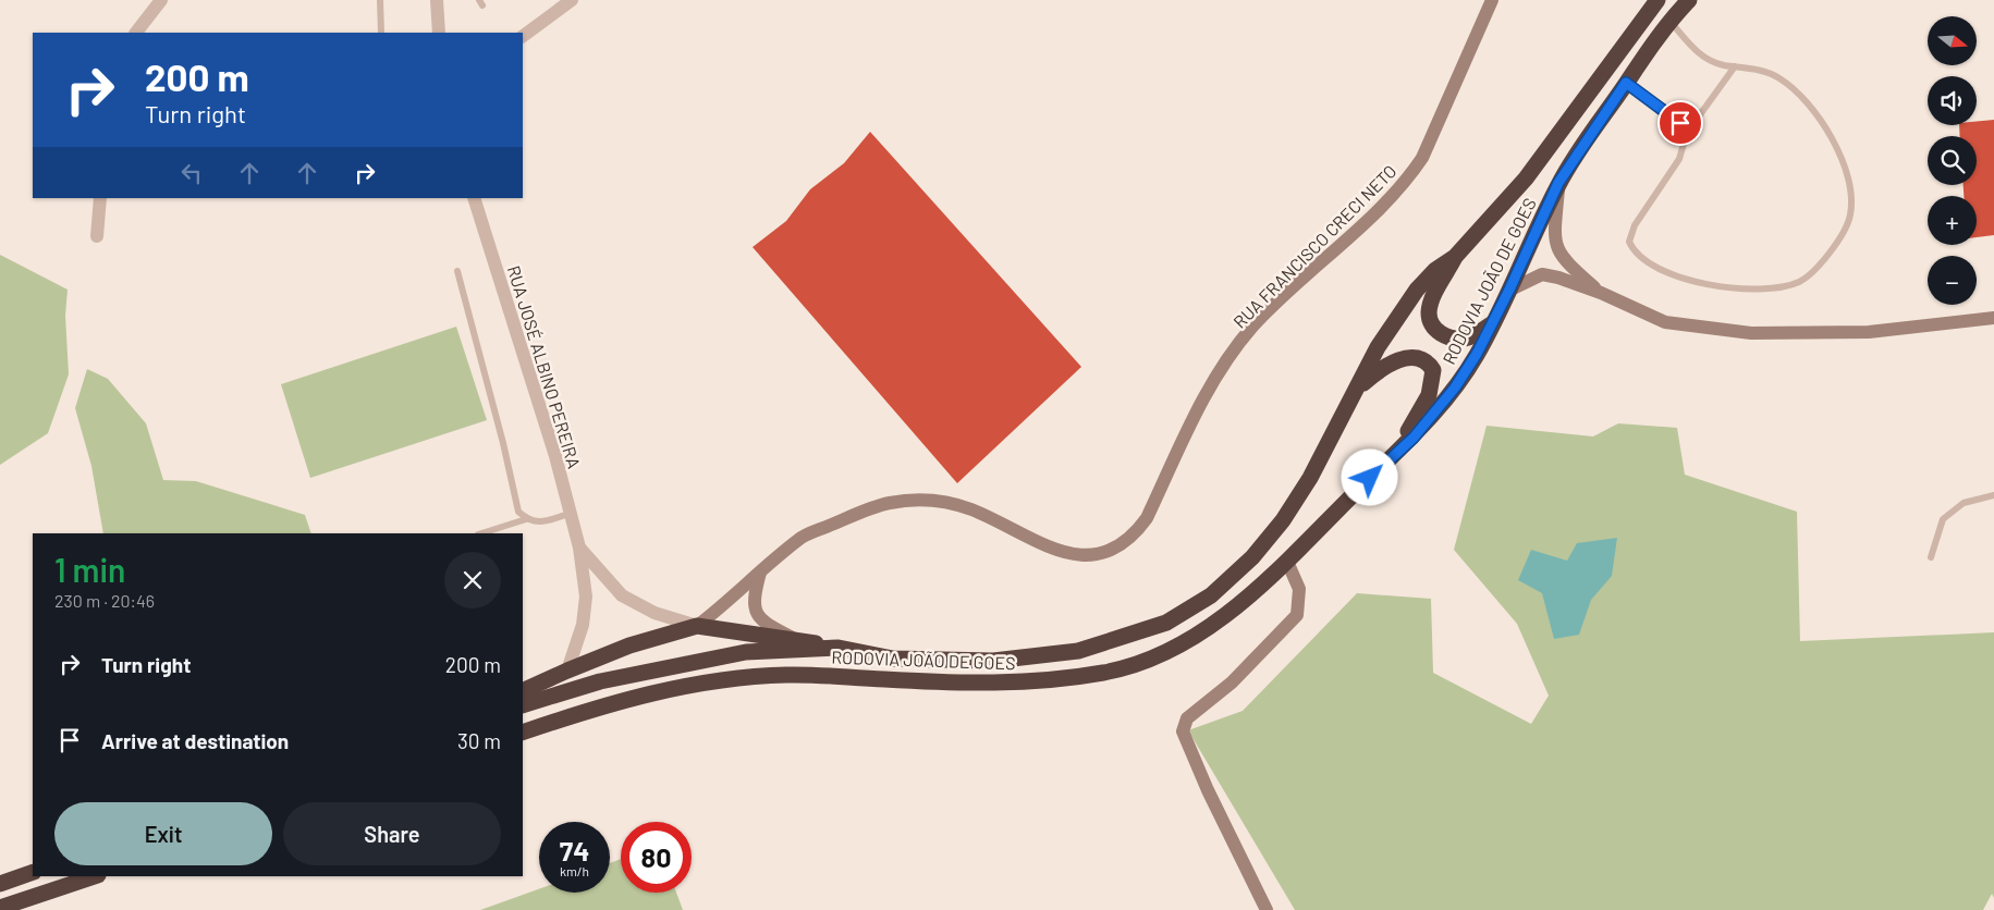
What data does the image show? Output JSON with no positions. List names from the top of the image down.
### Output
{
  "streets": {
    "highway": ["RODOVIA JOÃO DE GOES"],
    "main road": ["RUA FRANCISCO CRECI NETO"],
    "street": ["RUA JOSÉ ALBINO PEREIRA"]
  },
  "crossings": [
    ["RUA FRANCISCO CRECI NETO", "RUA JOSÉ ALBINO PEREIRA"]
  ],
  "north": "right",
  "page": {
    "map_buttons": ["+", "−"],
    "turn": ["200 m", "Turn right"],
    "heading": ["1 min", "230 m · 20:46"],
    "list": [
      {
        "name": "Turn right",
        "value": "200 m"
      },
      {
        "name": "Arrive at destination",
        "value": "30 m"
      }
    ],
    "buttons": ["Exit", "Share"],
    "speed": "74 km/h",
    "limit": "80"
  }
}
